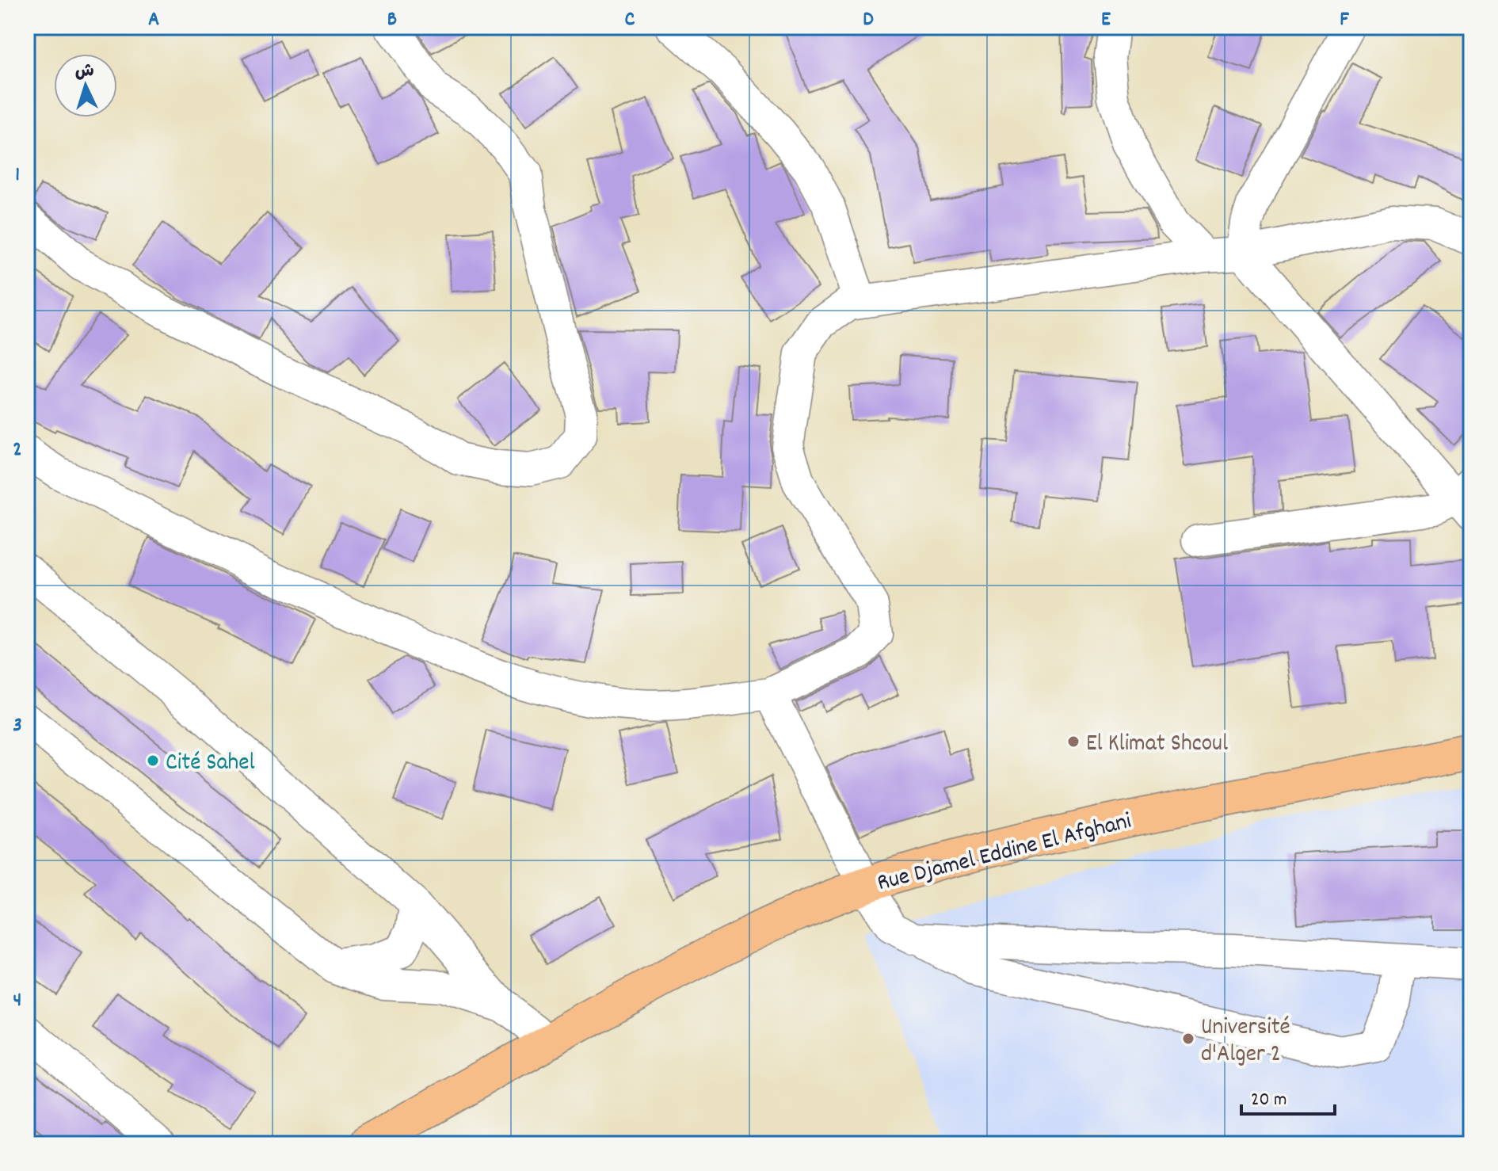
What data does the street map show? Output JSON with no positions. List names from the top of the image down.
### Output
{
  "streets": {
    "main road": ["Rue Djamel Eddine El Afghani"]
  },
  "places": ["El Klimat Shcoul", "Cité Sahel", "Université d'Alger 2"],
  "scale_bar": "20 m",
  "north": "top",
  "grid": {
    "columns": [
      "A",
      "B",
      "C",
      "D",
      "E",
      "F"
    ],
    "rows": [
      "1",
      "2",
      "3",
      "4"
    ]
  }
}
